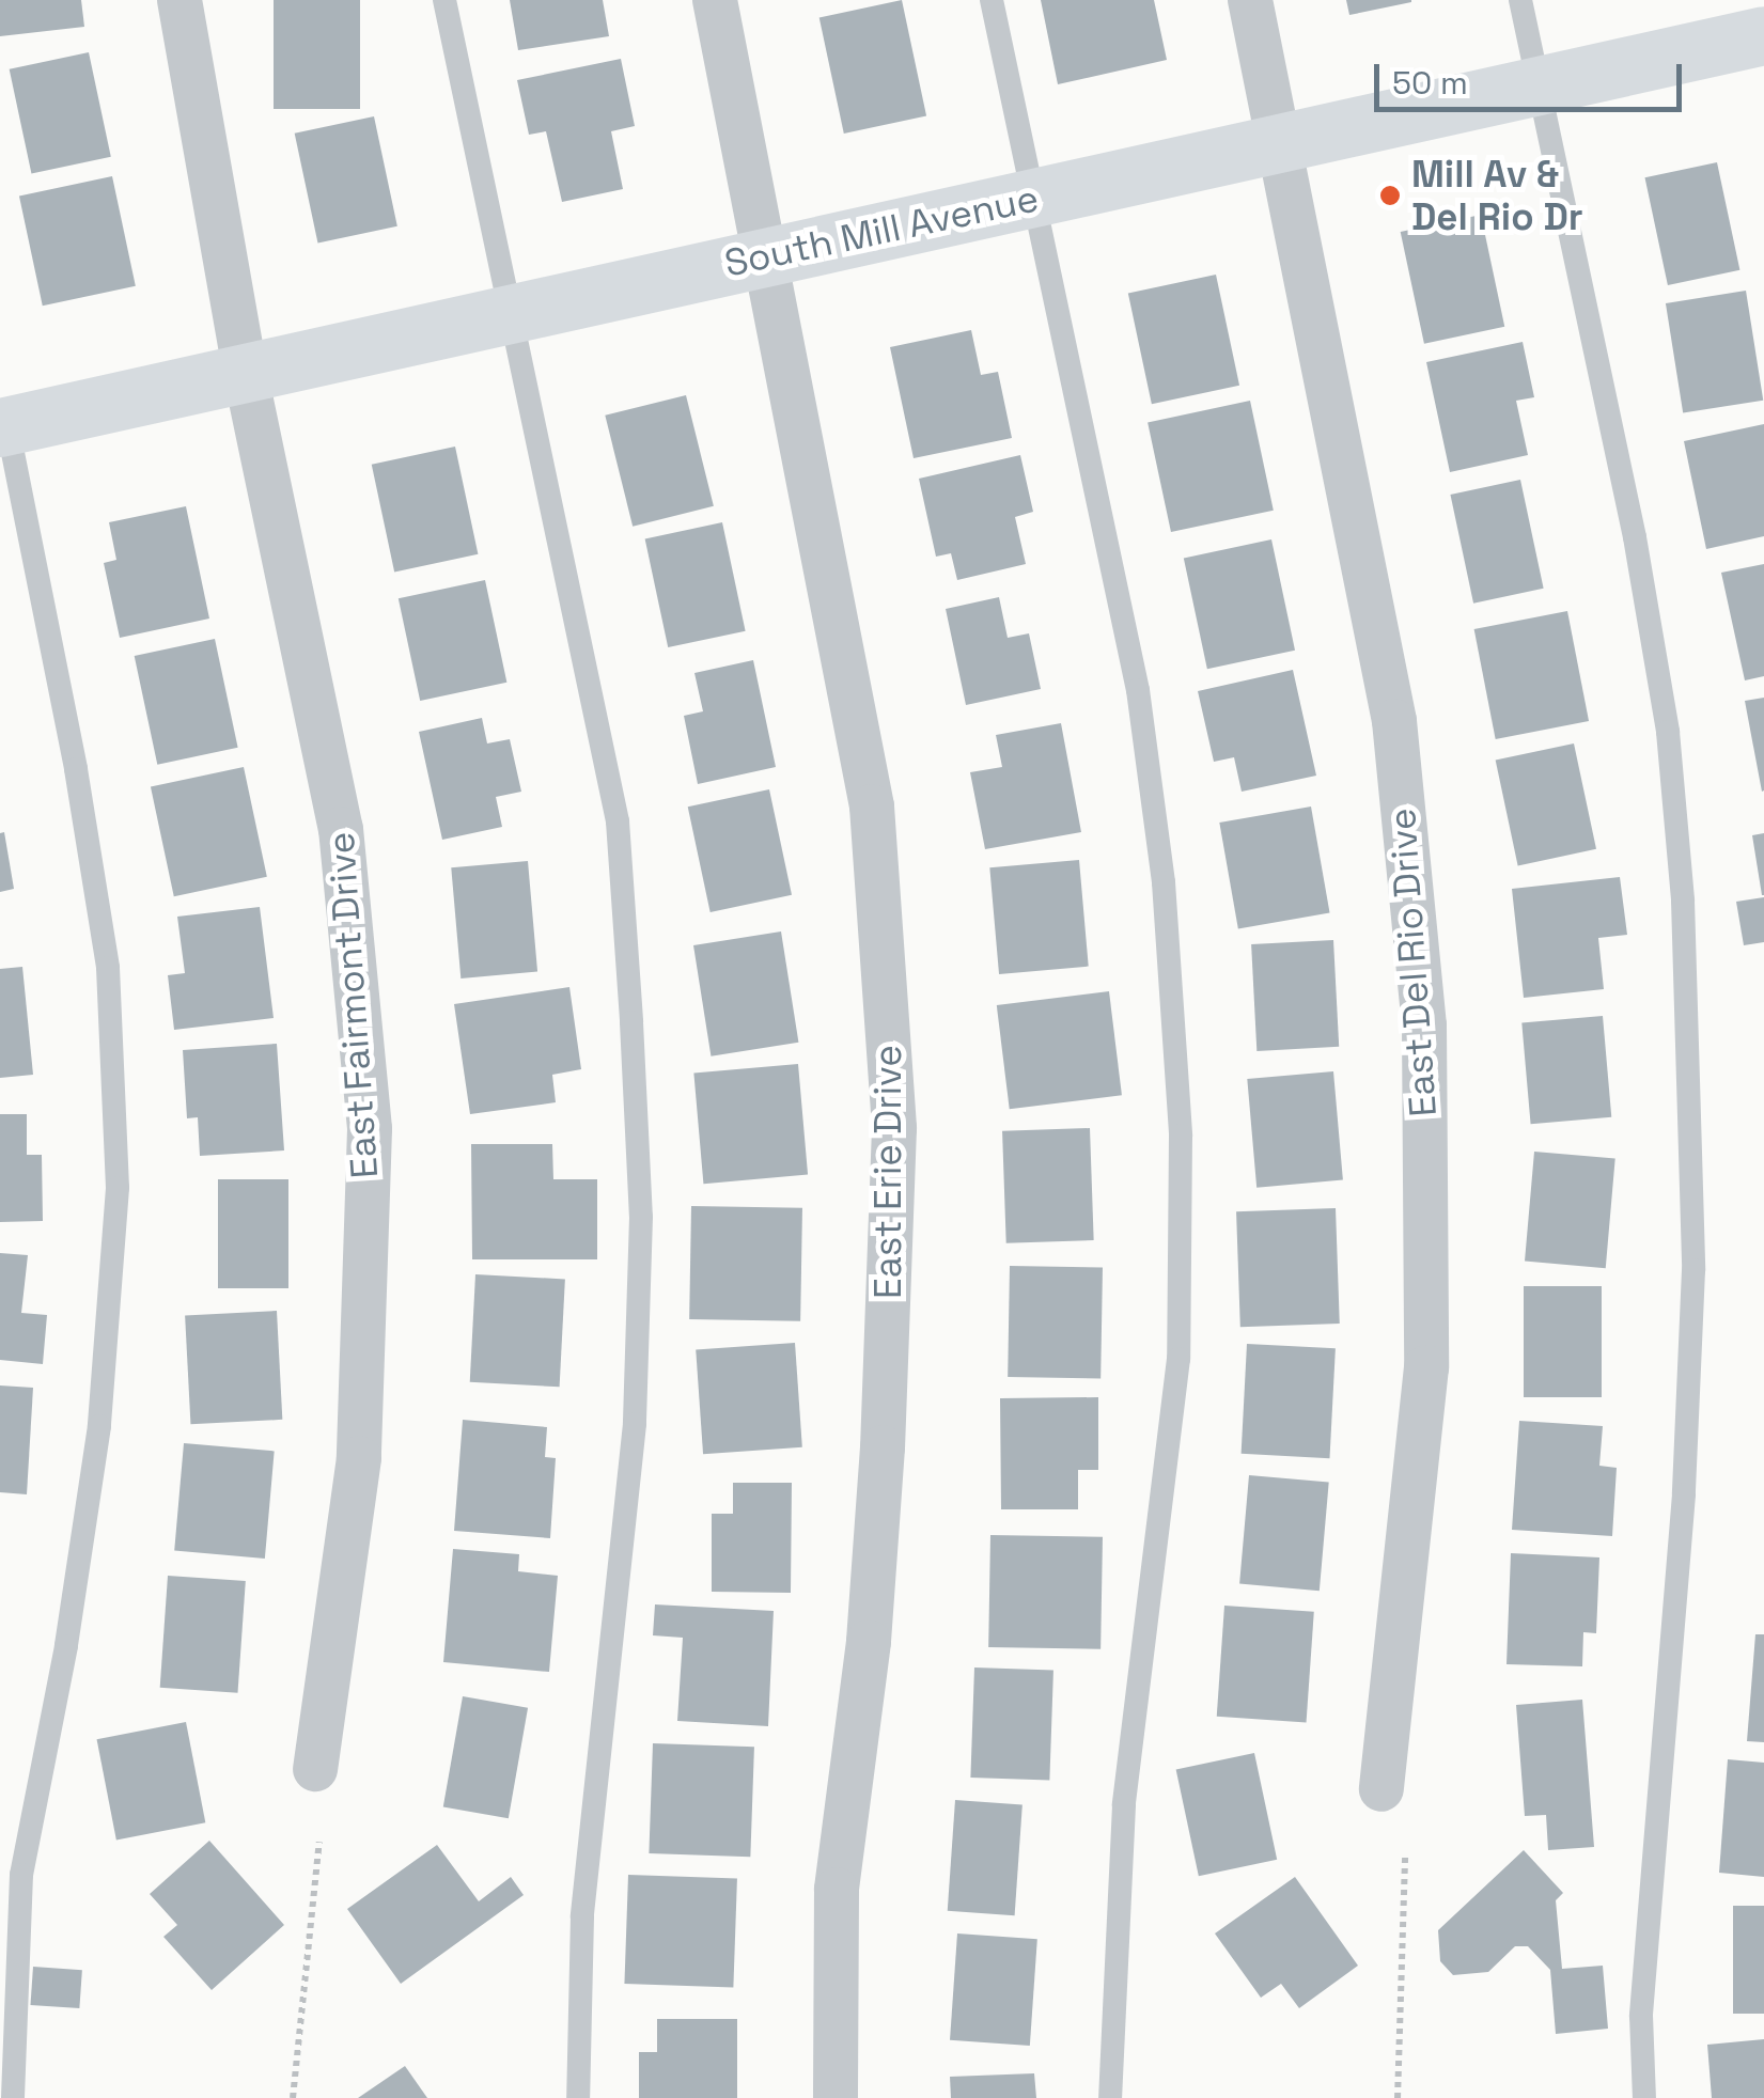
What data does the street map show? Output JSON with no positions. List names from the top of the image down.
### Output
{
  "streets": {
    "main road": ["South Mill Avenue"],
    "street": ["East Del Rio Drive", "East Fairmont Drive", "East Erie Drive"]
  },
  "crossings": [
    ["South Mill Avenue", "East Del Rio Drive"],
    ["South Mill Avenue", "East Fairmont Drive"],
    ["South Mill Avenue", "East Erie Drive"]
  ],
  "places": ["Mill Av & Del Rio Dr"],
  "scale_bar": "50 m"
}
